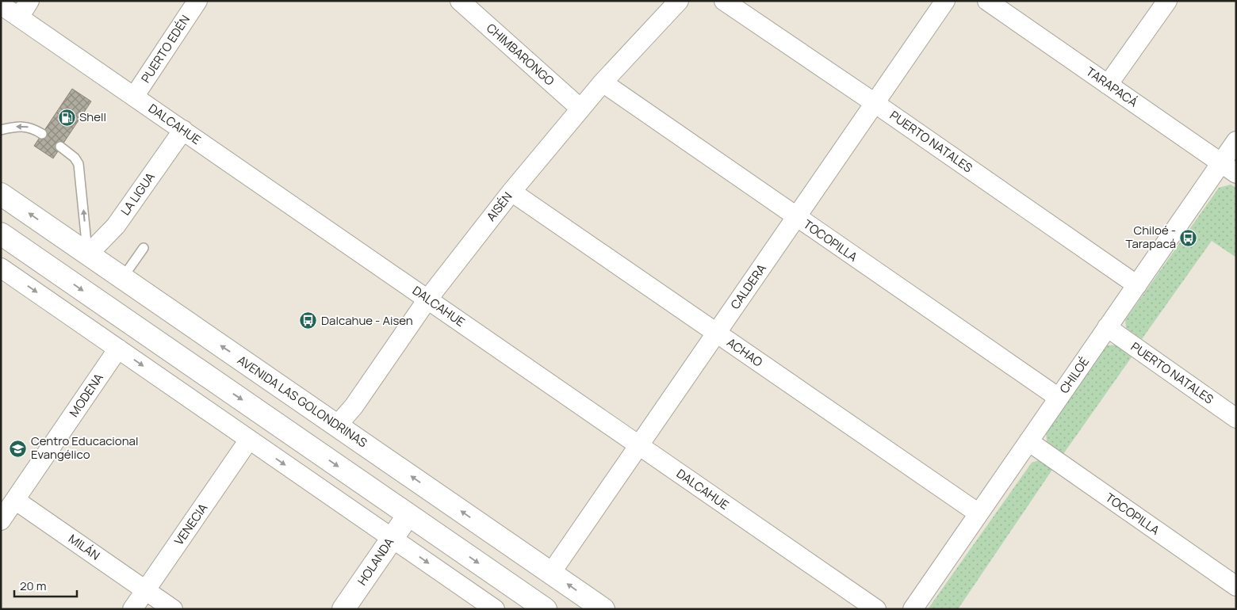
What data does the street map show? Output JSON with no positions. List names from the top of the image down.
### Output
{
  "streets": {
    "main road": ["AVENIDA LAS GOLONDRINAS", "HOLANDA"],
    "street": [
      "PUERTO EDÉN",
      "CHIMBARONGO",
      "TARAPACÁ",
      "DALCAHUE",
      "PUERTO NATALES",
      "LA LIGUA",
      "AISÉN",
      "TOCOPILLA",
      "CALDERA",
      "ACHAO",
      "CHILOÉ",
      "MODENA",
      "VENECIA",
      "MILÁN"
    ]
  },
  "crossings": [
    ["PUERTO EDÉN", "DALCAHUE"],
    ["CHIMBARONGO", "AISÉN"],
    ["TARAPACÁ", "CHILOÉ"],
    ["DALCAHUE", "LA LIGUA"],
    ["DALCAHUE", "AISÉN"],
    ["DALCAHUE", "CALDERA"],
    ["PUERTO NATALES", "CALDERA"],
    ["PUERTO NATALES", "CHILOÉ"],
    ["LA LIGUA", "AVENIDA LAS GOLONDRINAS"],
    ["AISÉN", "TOCOPILLA"],
    ["AISÉN", "ACHAO"],
    ["AISÉN", "AVENIDA LAS GOLONDRINAS"],
    ["TOCOPILLA", "CALDERA"],
    ["TOCOPILLA", "CHILOÉ"],
    ["CALDERA", "ACHAO"],
    ["CALDERA", "AVENIDA LAS GOLONDRINAS"],
    ["ACHAO", "CHILOÉ"],
    ["MODENA", "MILÁN"],
    ["AVENIDA LAS GOLONDRINAS", "HOLANDA"],
    ["VENECIA", "MILÁN"]
  ],
  "places": {
    "fuel station": ["Shell"],
    "bus stop": ["Chiloé - Tarapacá", "Dalcahue - Aisen"],
    "school or university": ["Centro Educacional Evangélico"]
  },
  "scale_bar": "20 m"
}
